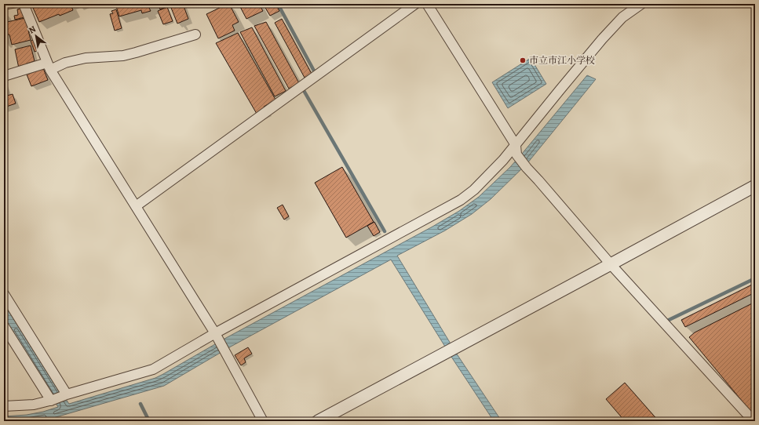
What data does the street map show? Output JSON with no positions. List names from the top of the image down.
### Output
{
  "places": ["市立市江小学校"],
  "north": "top left"
}
